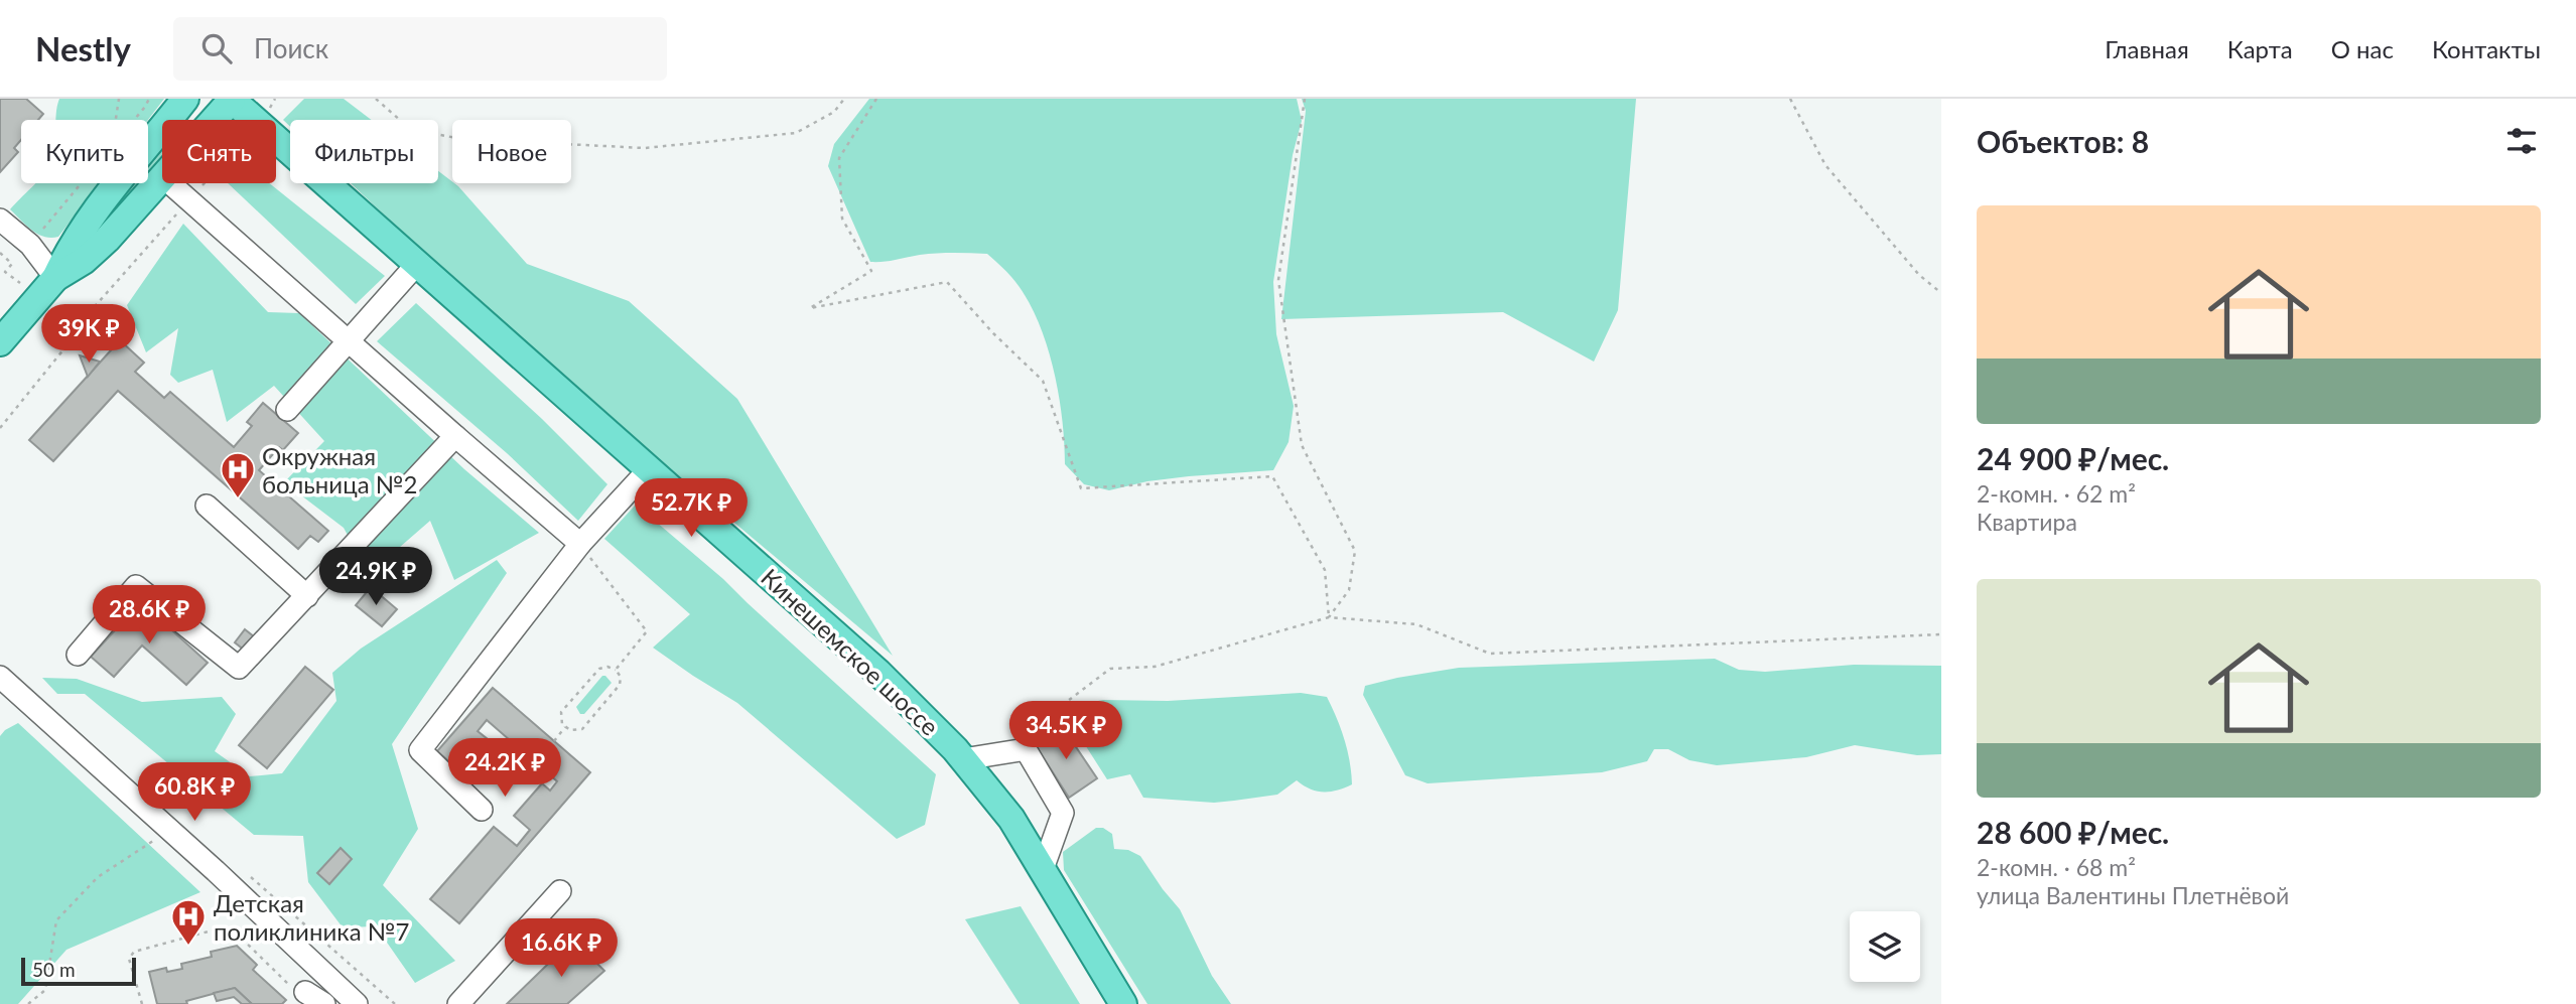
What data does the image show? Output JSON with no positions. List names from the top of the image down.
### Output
{
  "streets": {
    "main road": ["Кинешемское шоссе"]
  },
  "places": {
    "hospital": ["Окружная больница №2", "Детская поликлиника №7"]
  },
  "scale_bar": "50 m",
  "page": {
    "header": "Nestly",
    "search": "Поиск",
    "nav": [
      "Главная",
      "Карта",
      "О нас",
      "Контакты"
    ],
    "heading": "Объектов: 8",
    "chip": [
      "Купить",
      "Снять",
      "Фильтры",
      "Новое"
    ],
    "list": [
      {
        "name": "24 900 ₽/мес.",
        "note": "2-комн. · 62 m² · Квартира"
      },
      {
        "name": "28 600 ₽/мес.",
        "note": "2-комн. · 68 m² · улица Валентины Плетнёвой"
      }
    ],
    "price": [
      "39K ₽",
      "52.7K ₽",
      "24.9K ₽",
      "28.6K ₽",
      "34.5K ₽",
      "24.2K ₽",
      "60.8K ₽",
      "16.6K ₽"
    ],
    "scale": "50 m"
  }
}
